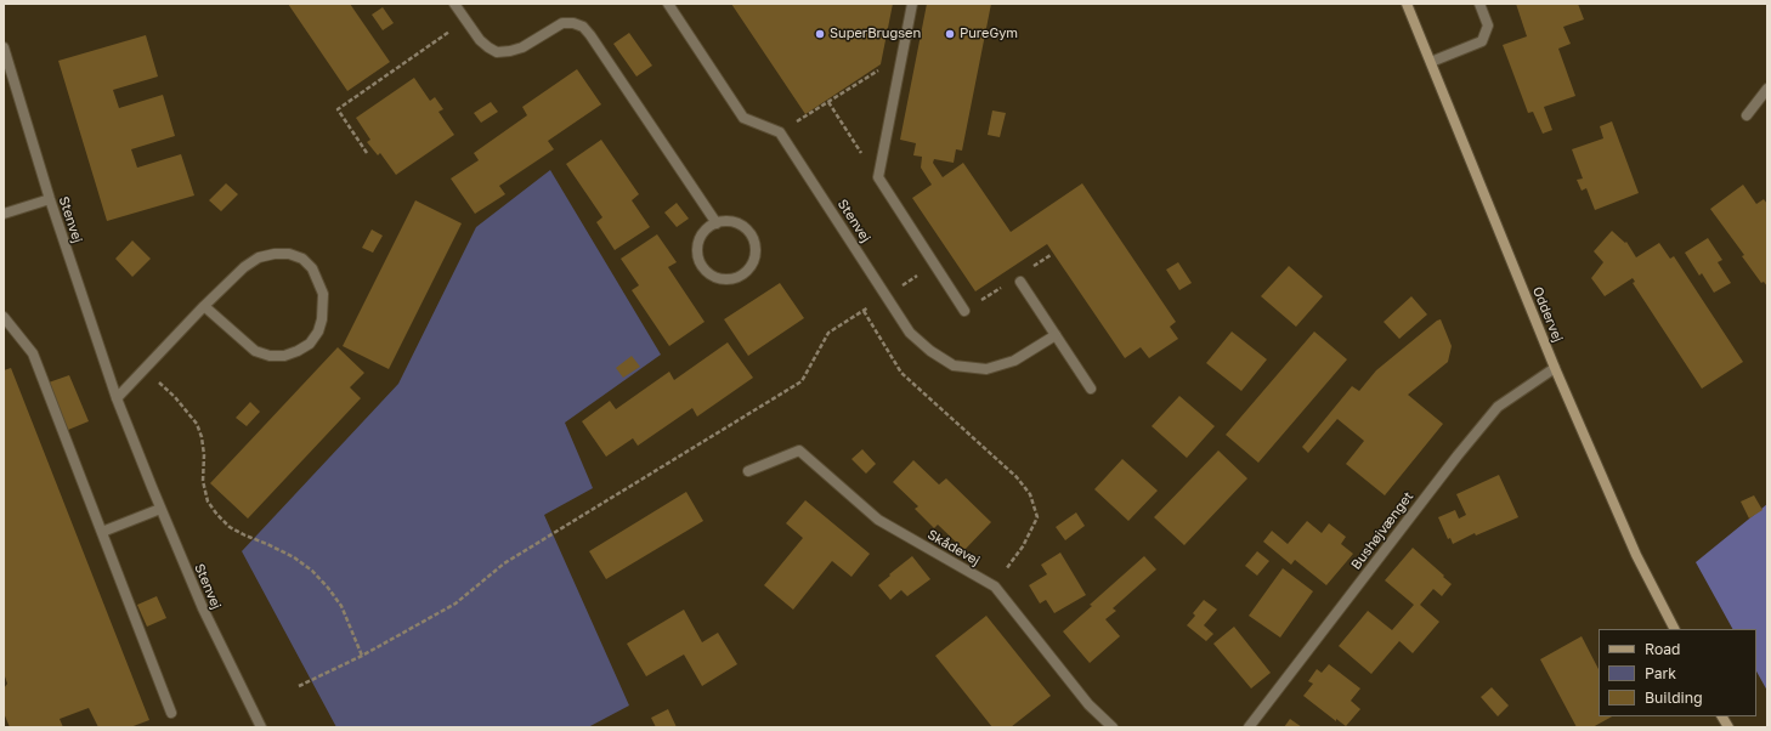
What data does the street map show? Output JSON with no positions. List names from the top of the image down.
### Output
{
  "streets": {
    "street": [
      "Stenvej",
      "Oddervej",
      "Bushøjvænget",
      "Skådevej"
    ]
  },
  "crossings": [
    ["Oddervej", "Bushøjvænget"]
  ],
  "places": ["SuperBrugsen", "PureGym"],
  "legend": ["Road", "Park", "Building"]
}
